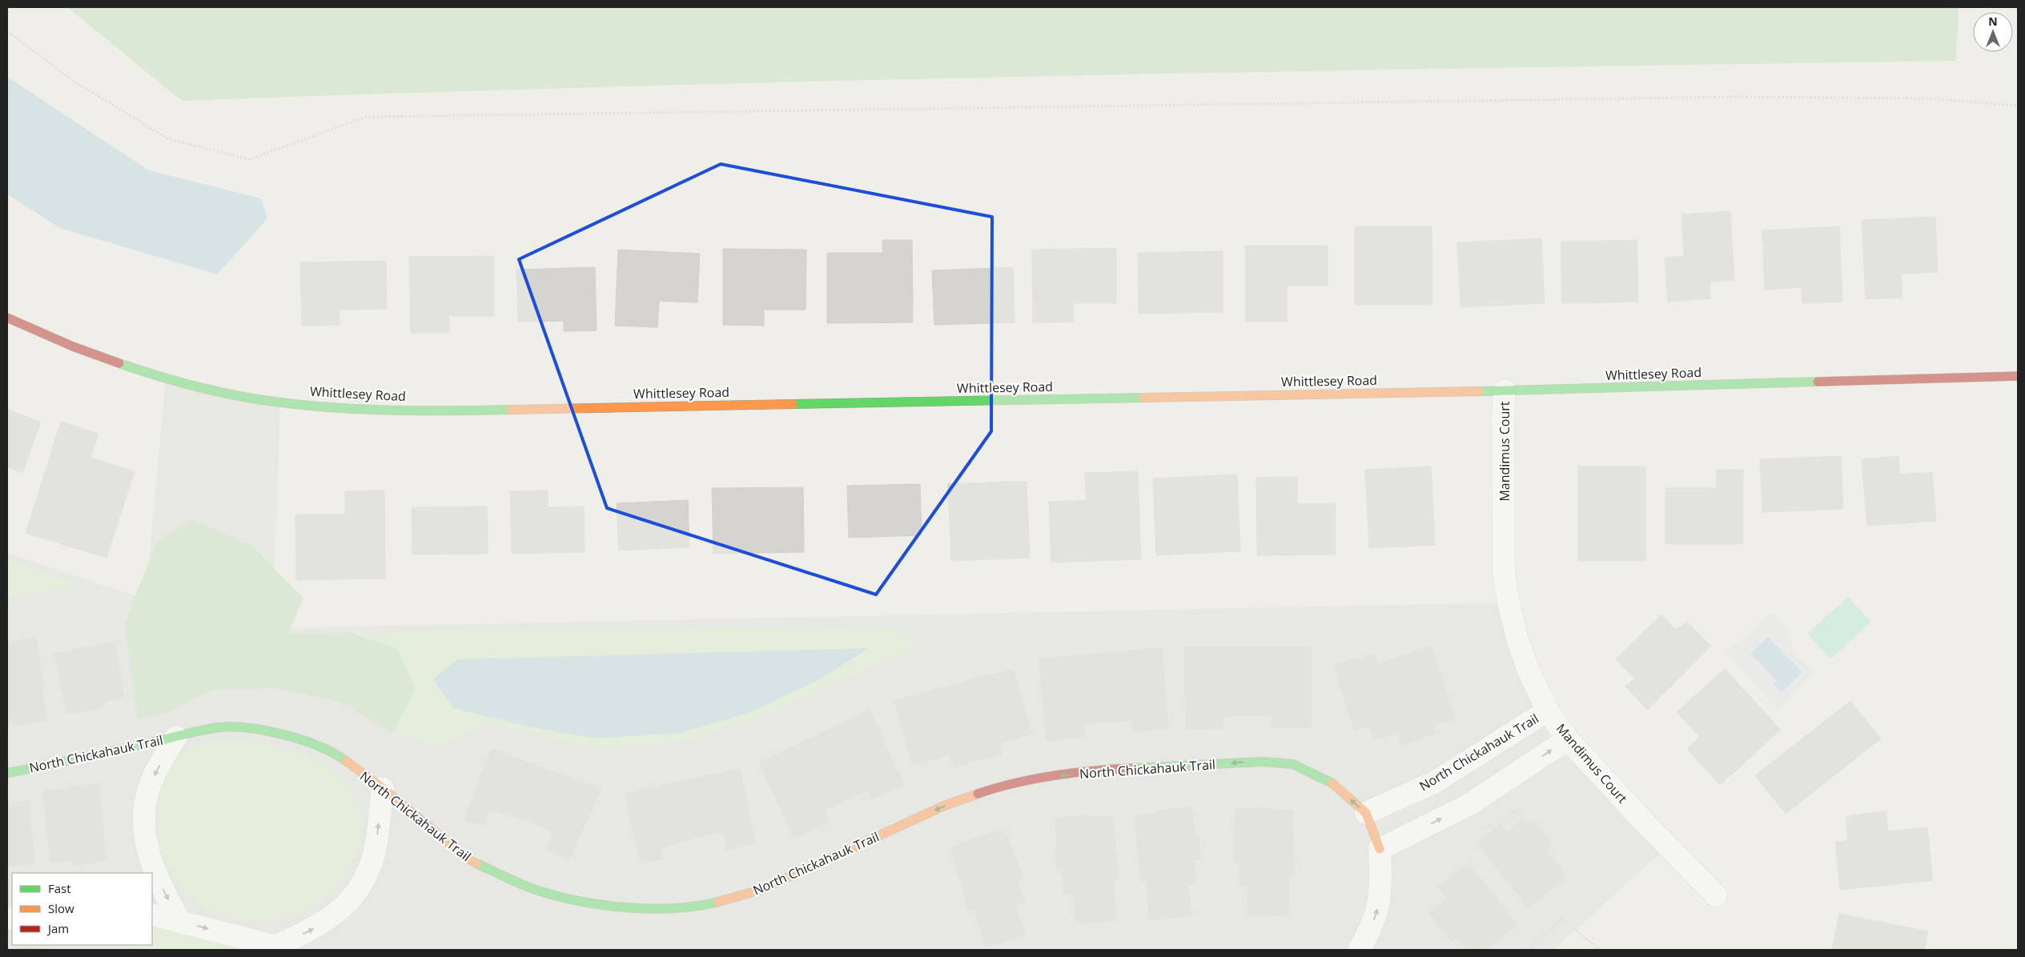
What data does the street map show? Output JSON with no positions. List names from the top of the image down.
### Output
{
  "streets": {
    "street": ["Whittlesey Road", "Mandimus Court", "North Chickahauk Trail"]
  },
  "crossings": [
    ["Whittlesey Road", "Mandimus Court"],
    ["Mandimus Court", "North Chickahauk Trail"]
  ],
  "one_way": ["North Chickahauk Trail"],
  "legend": ["Fast", "Slow", "Jam"],
  "north": "top"
}
